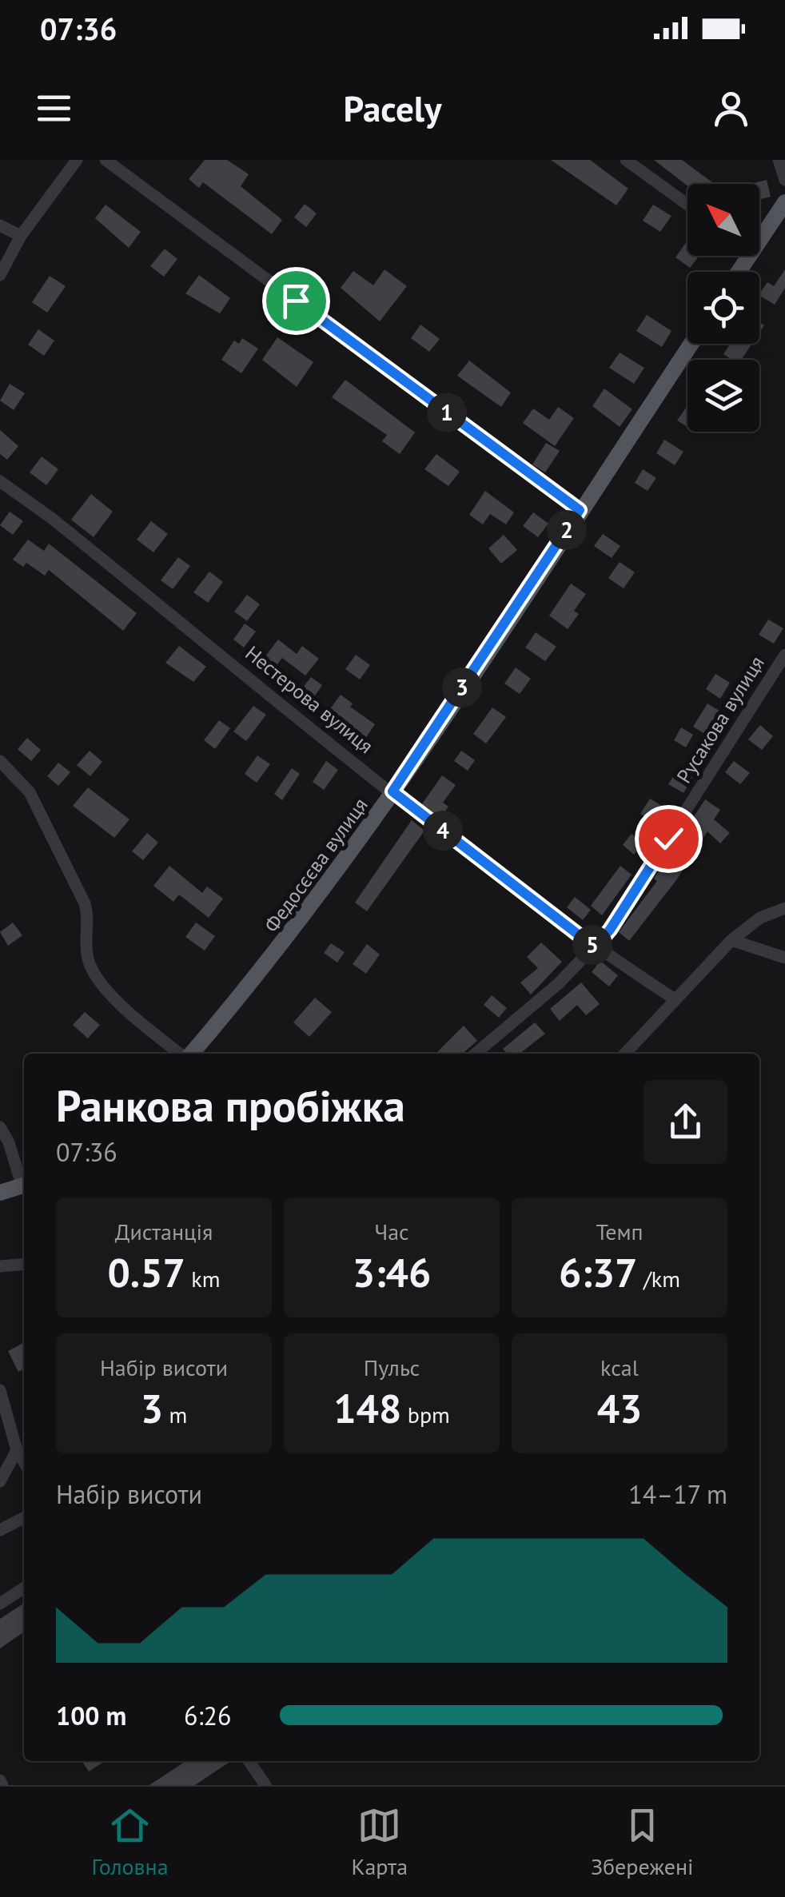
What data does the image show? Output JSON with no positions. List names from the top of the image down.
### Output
{
  "streets": {
    "main road": ["Федосєєва вулиця"],
    "street": ["Нестерова вулиця", "Русакова вулиця"]
  },
  "crossings": [
    ["Нестерова вулиця", "Русакова вулиця"],
    ["Нестерова вулиця", "Федосєєва вулиця"]
  ],
  "north": "top left",
  "page": {
    "status": "07:36",
    "header": "Pacely",
    "pins": [
      "1",
      "2",
      "3",
      "4",
      "5"
    ],
    "heading": ["Ранкова пробіжка", "07:36"],
    "stats": [
      ["Дистанція", "0.57 km"],
      ["Час", "3:46"],
      ["Темп", "6:37 /km"],
      ["Набір висоти", "3 m"],
      ["Пульс", "148 bpm"],
      ["kcal", "43"]
    ],
    "chart": ["Набір висоти", "14–17 m"],
    "list": [
      {
        "name": "100 m",
        "note": "6:26"
      }
    ],
    "tabs": ["Головна", "Карта", "Збережені"]
  }
}
